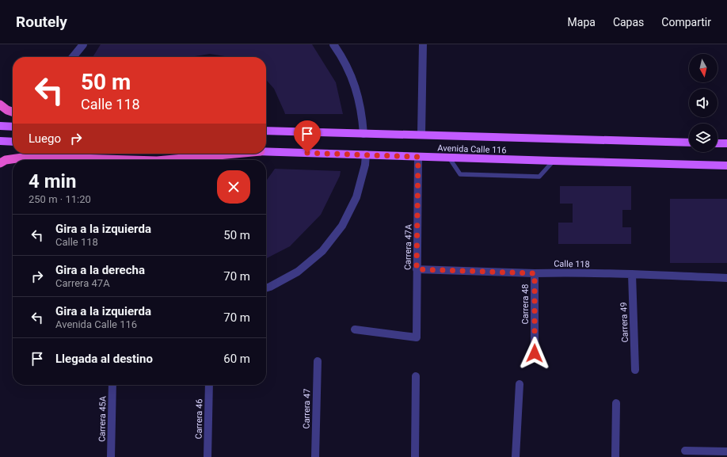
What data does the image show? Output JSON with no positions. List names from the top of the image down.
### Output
{
  "streets": {
    "main road": ["Avenida Calle 116"],
    "street": [
      "Carrera 47A",
      "Calle 118",
      "Carrera 48",
      "Carrera 49",
      "Carrera 47",
      "Carrera 45A",
      "Carrera 46"
    ]
  },
  "crossings": [
    ["Avenida Calle 116", "Carrera 47A"],
    ["Carrera 47A", "Calle 118"],
    ["Calle 118", "Carrera 48"],
    ["Calle 118", "Carrera 49"]
  ],
  "north": "bottom",
  "page": {
    "header": "Routely",
    "nav": ["Mapa", "Capas", "Compartir"],
    "turn": ["50 m", "Calle 118"],
    "then": "Luego",
    "heading": ["4 min", "250 m · 11:20"],
    "list": [
      {
        "name": "Gira a la izquierda",
        "note": "Calle 118",
        "value": "50 m"
      },
      {
        "name": "Gira a la derecha",
        "note": "Carrera 47A",
        "value": "70 m"
      },
      {
        "name": "Gira a la izquierda",
        "note": "Avenida Calle 116",
        "value": "70 m"
      },
      {
        "name": "Llegada al destino",
        "value": "60 m"
      }
    ]
  }
}
